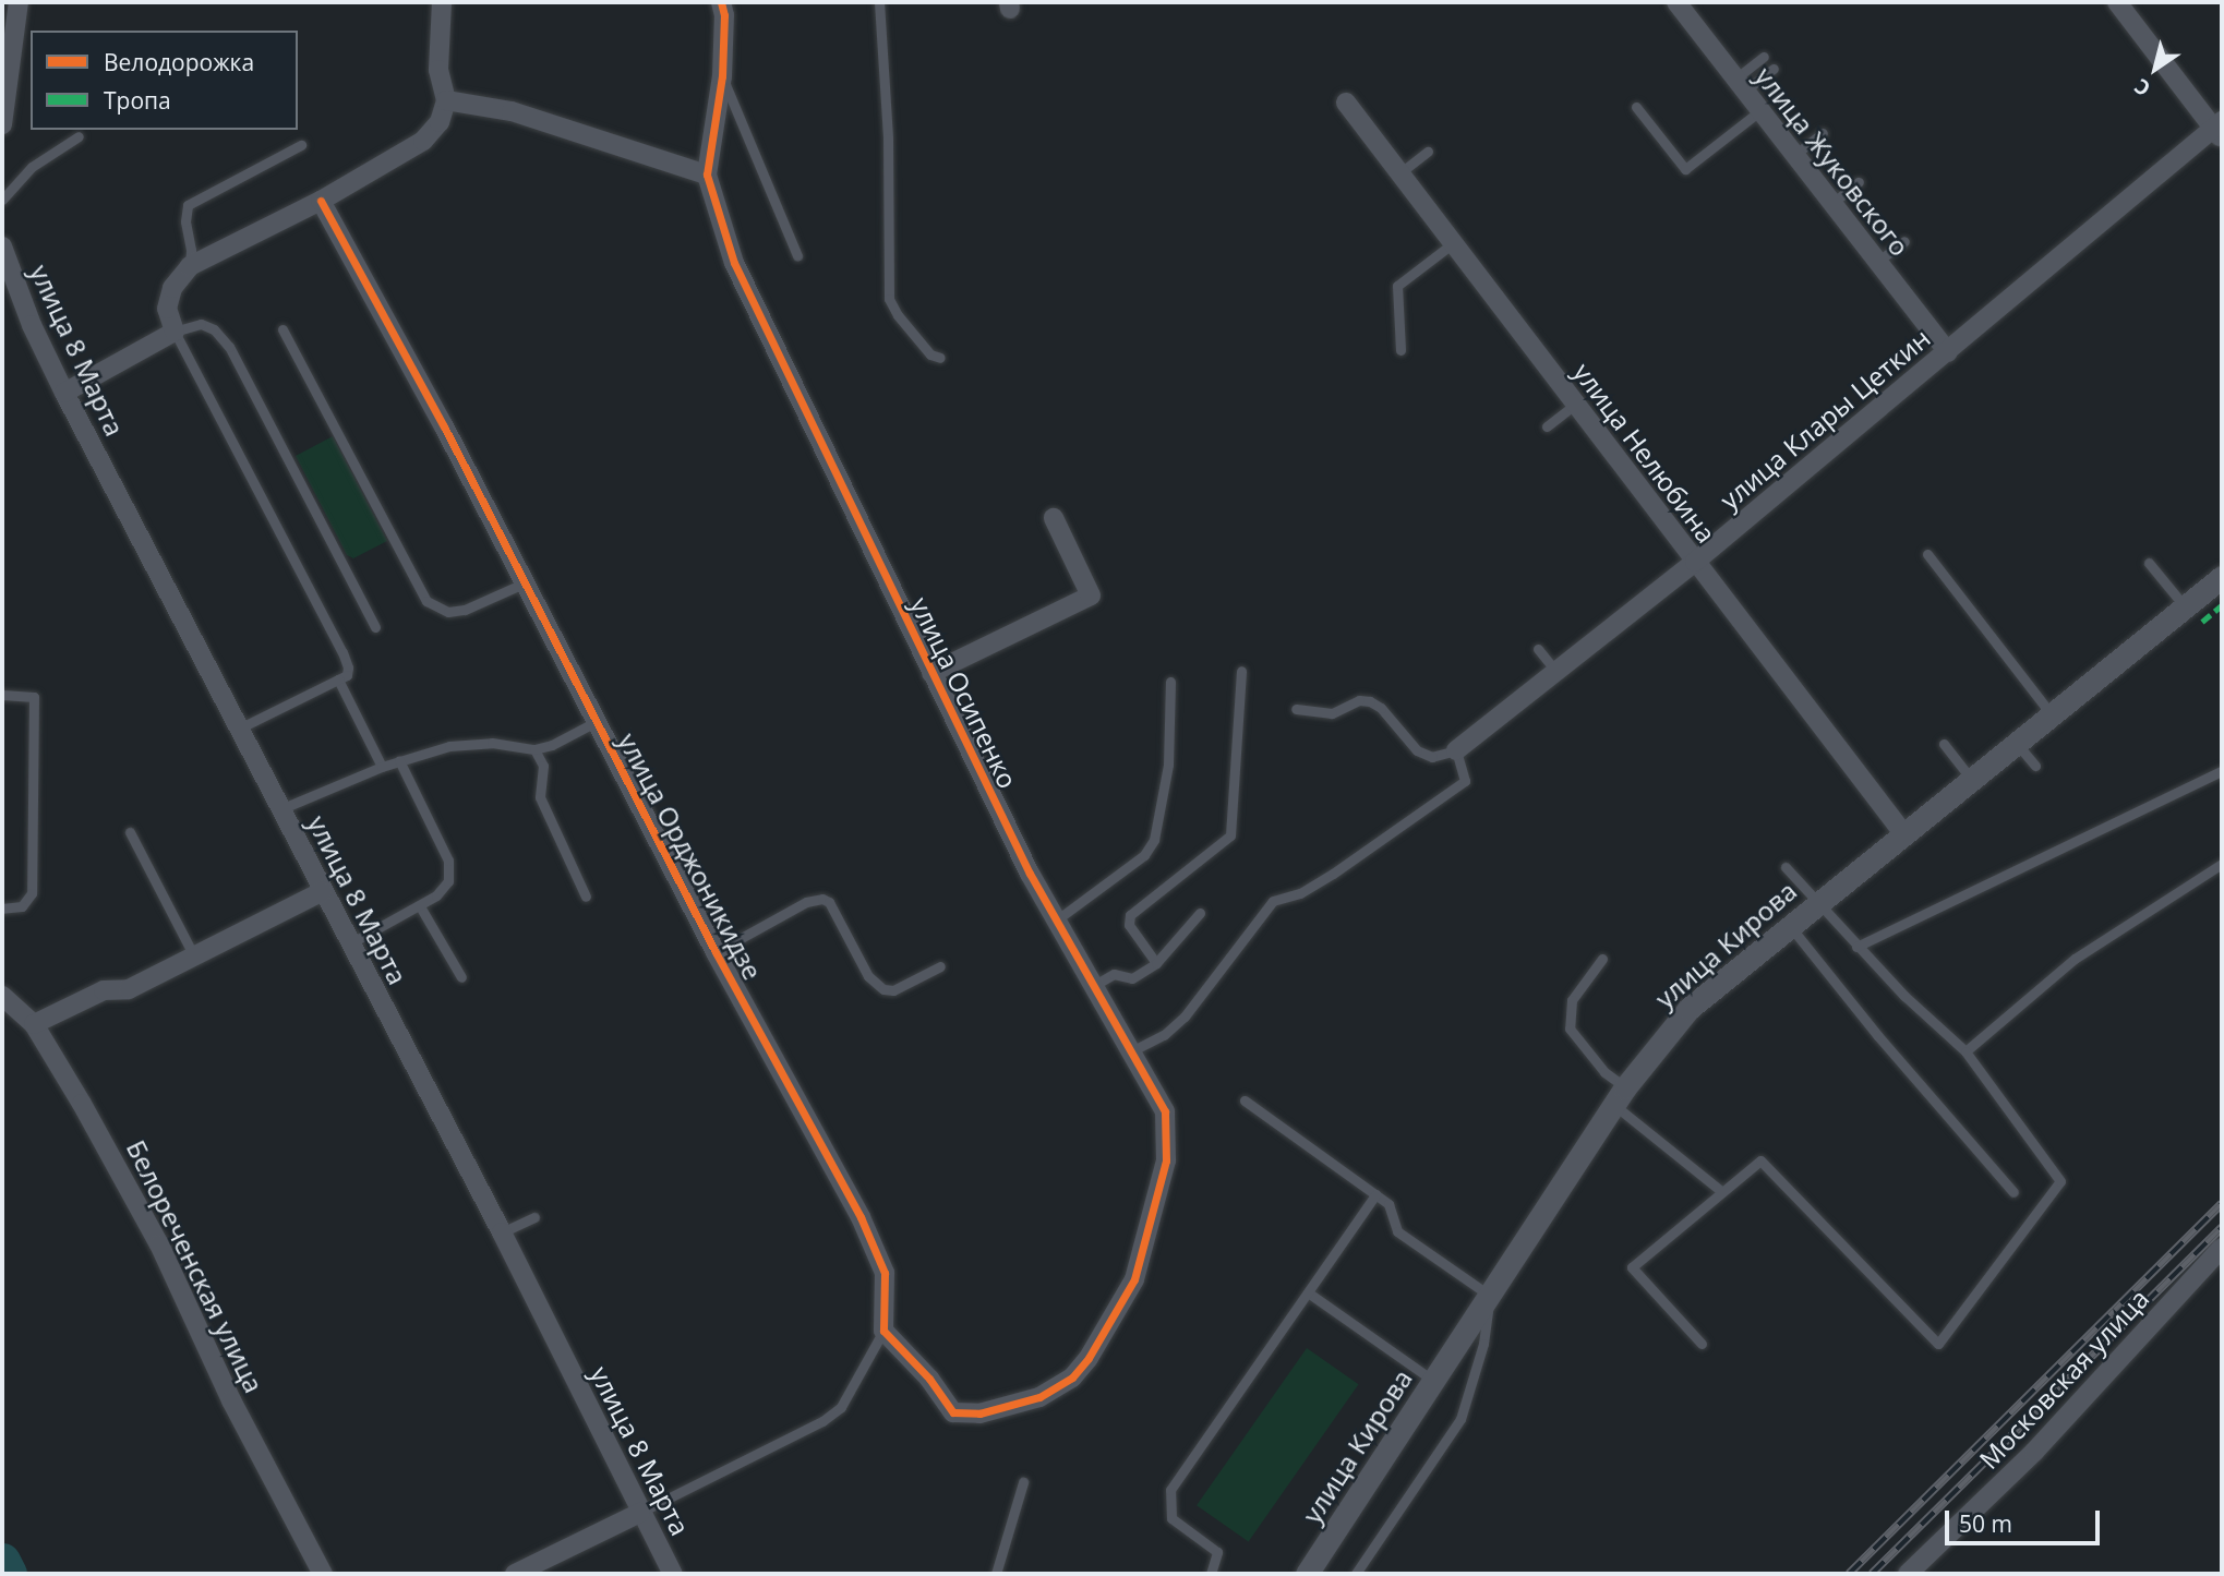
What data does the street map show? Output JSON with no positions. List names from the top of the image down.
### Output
{
  "streets": {
    "street": [
      "улица Жуковского",
      "улица 8 Марта",
      "улица Клары Цеткин",
      "улица Нелюбина",
      "улица Осипенко",
      "улица Орджоникидзе",
      "улица Кирова",
      "Белореченская улица",
      "Московская улица"
    ]
  },
  "crossings": [
    ["улица Жуковского", "улица Клары Цеткин"],
    ["улица Клары Цеткин", "улица Нелюбина"],
    ["улица Нелюбина", "улица Кирова"],
    ["улица Осипенко", "улица Орджоникидзе"]
  ],
  "legend": ["Велодорожка", "Тропа"],
  "scale_bar": "50 m",
  "north": "bottom left"
}
